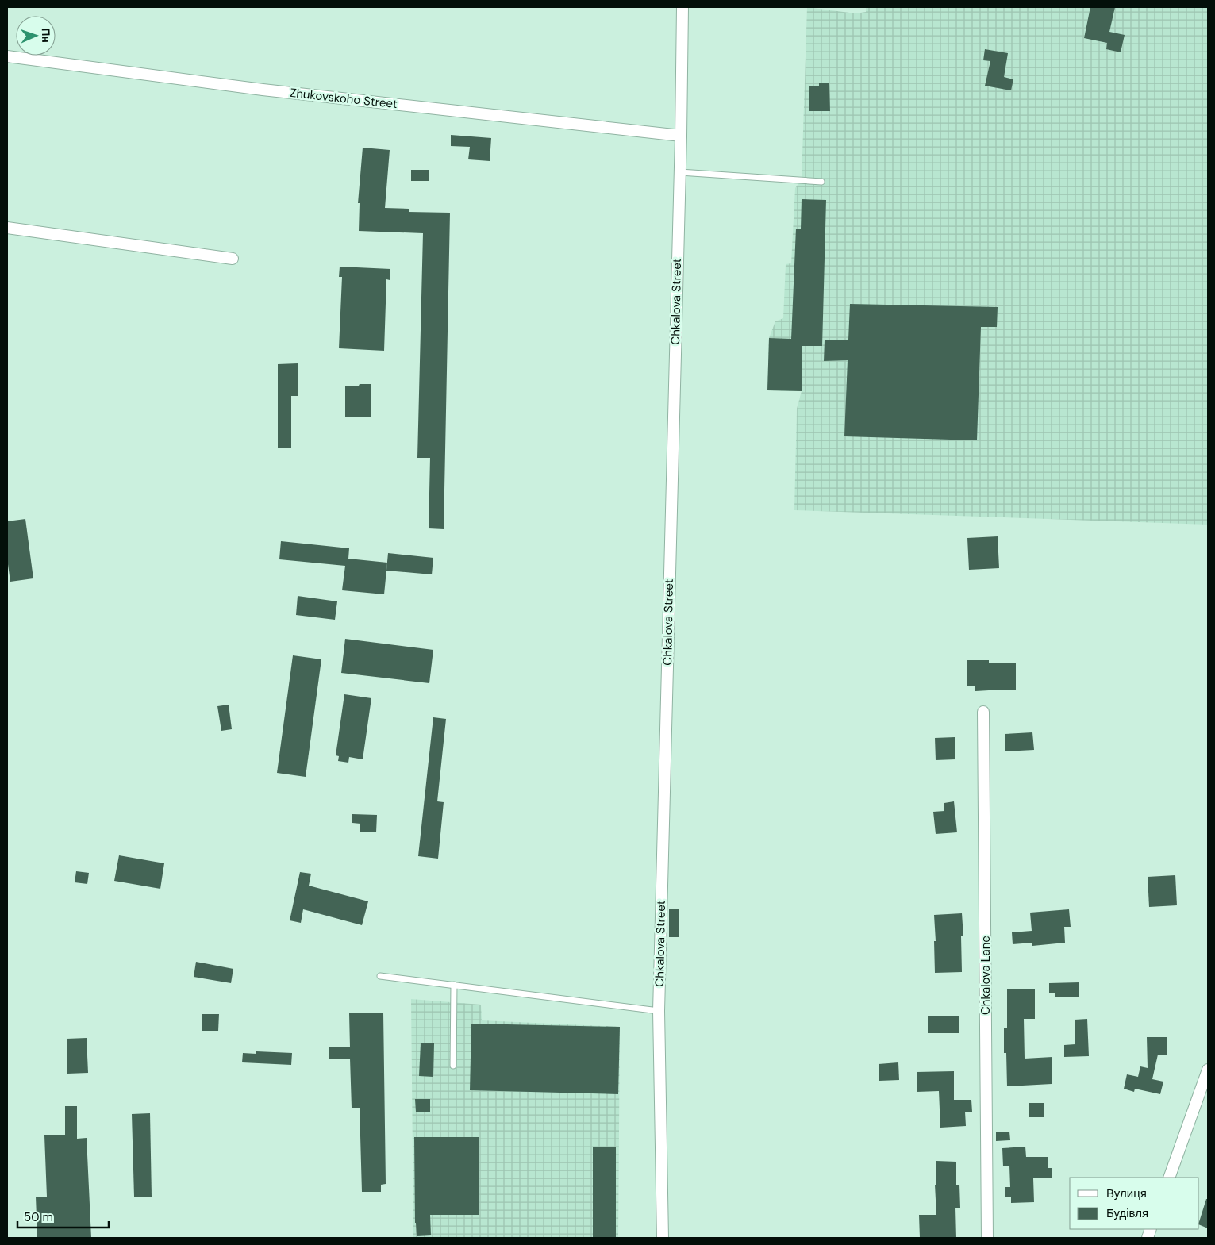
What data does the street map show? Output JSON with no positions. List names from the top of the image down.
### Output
{
  "streets": {
    "street": ["Zhukovskoho Street", "Chkalova Street", "Chkalova Lane"]
  },
  "crossings": [
    ["Zhukovskoho Street", "Chkalova Street"]
  ],
  "legend": ["Вулиця", "Будівля"],
  "scale_bar": "50 m",
  "north": "right"
}
